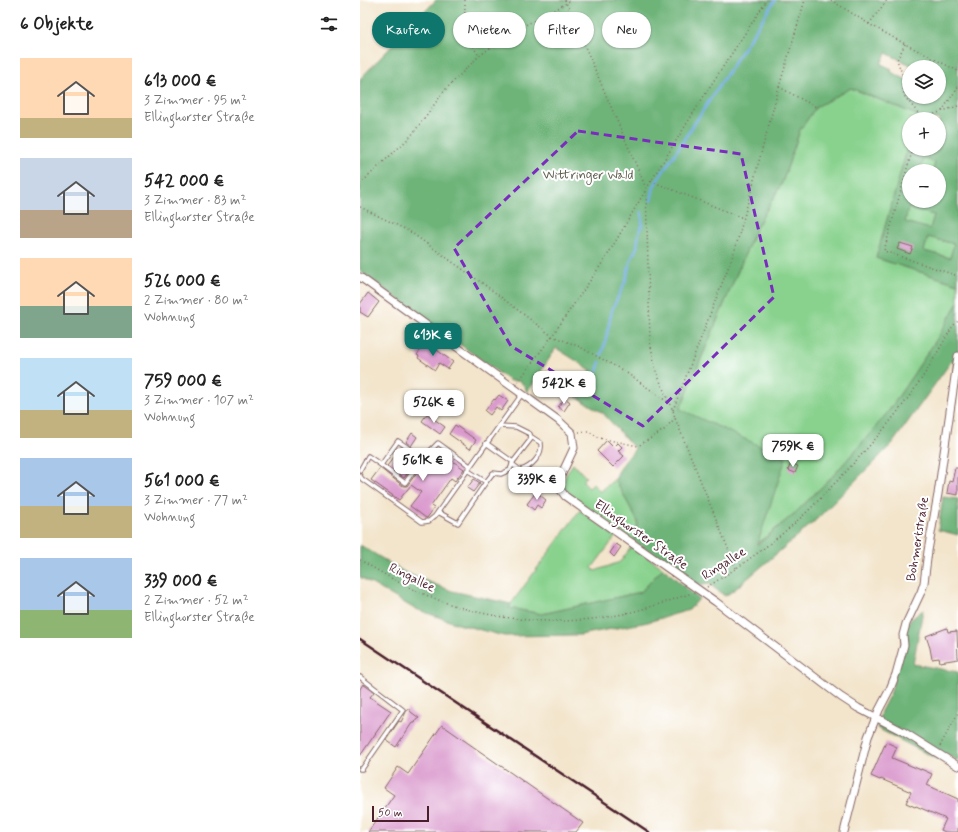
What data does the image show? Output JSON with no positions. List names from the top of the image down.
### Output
{
  "streets": {
    "street": ["Ellinghorster Straße", "Bohmertstraße"],
    "path": ["Ringallee"]
  },
  "crossings": [
    ["Ellinghorster Straße", "Bohmertstraße"],
    ["Ellinghorster Straße", "Ringallee"]
  ],
  "parks": ["Wittringer Wald"],
  "scale_bar": "50 m",
  "page": {
    "heading": "6 Objekte",
    "chip": [
      "Kaufen",
      "Mieten",
      "Filter",
      "Neu"
    ],
    "list": [
      {
        "name": "613 000 €",
        "note": "3 Zimmer · 95 m² · Ellinghorster Straße"
      },
      {
        "name": "542 000 €",
        "note": "3 Zimmer · 83 m² · Ellinghorster Straße"
      },
      {
        "name": "526 000 €",
        "note": "2 Zimmer · 80 m² · Wohnung"
      },
      {
        "name": "759 000 €",
        "note": "3 Zimmer · 107 m² · Wohnung"
      },
      {
        "name": "561 000 €",
        "note": "3 Zimmer · 77 m² · Wohnung"
      },
      {
        "name": "339 000 €",
        "note": "2 Zimmer · 52 m² · Ellinghorster Straße"
      }
    ],
    "map_buttons": ["+", "−"],
    "price": [
      "613K €",
      "542K €",
      "526K €",
      "759K €",
      "561K €",
      "339K €"
    ],
    "scale": "50 m"
  }
}
